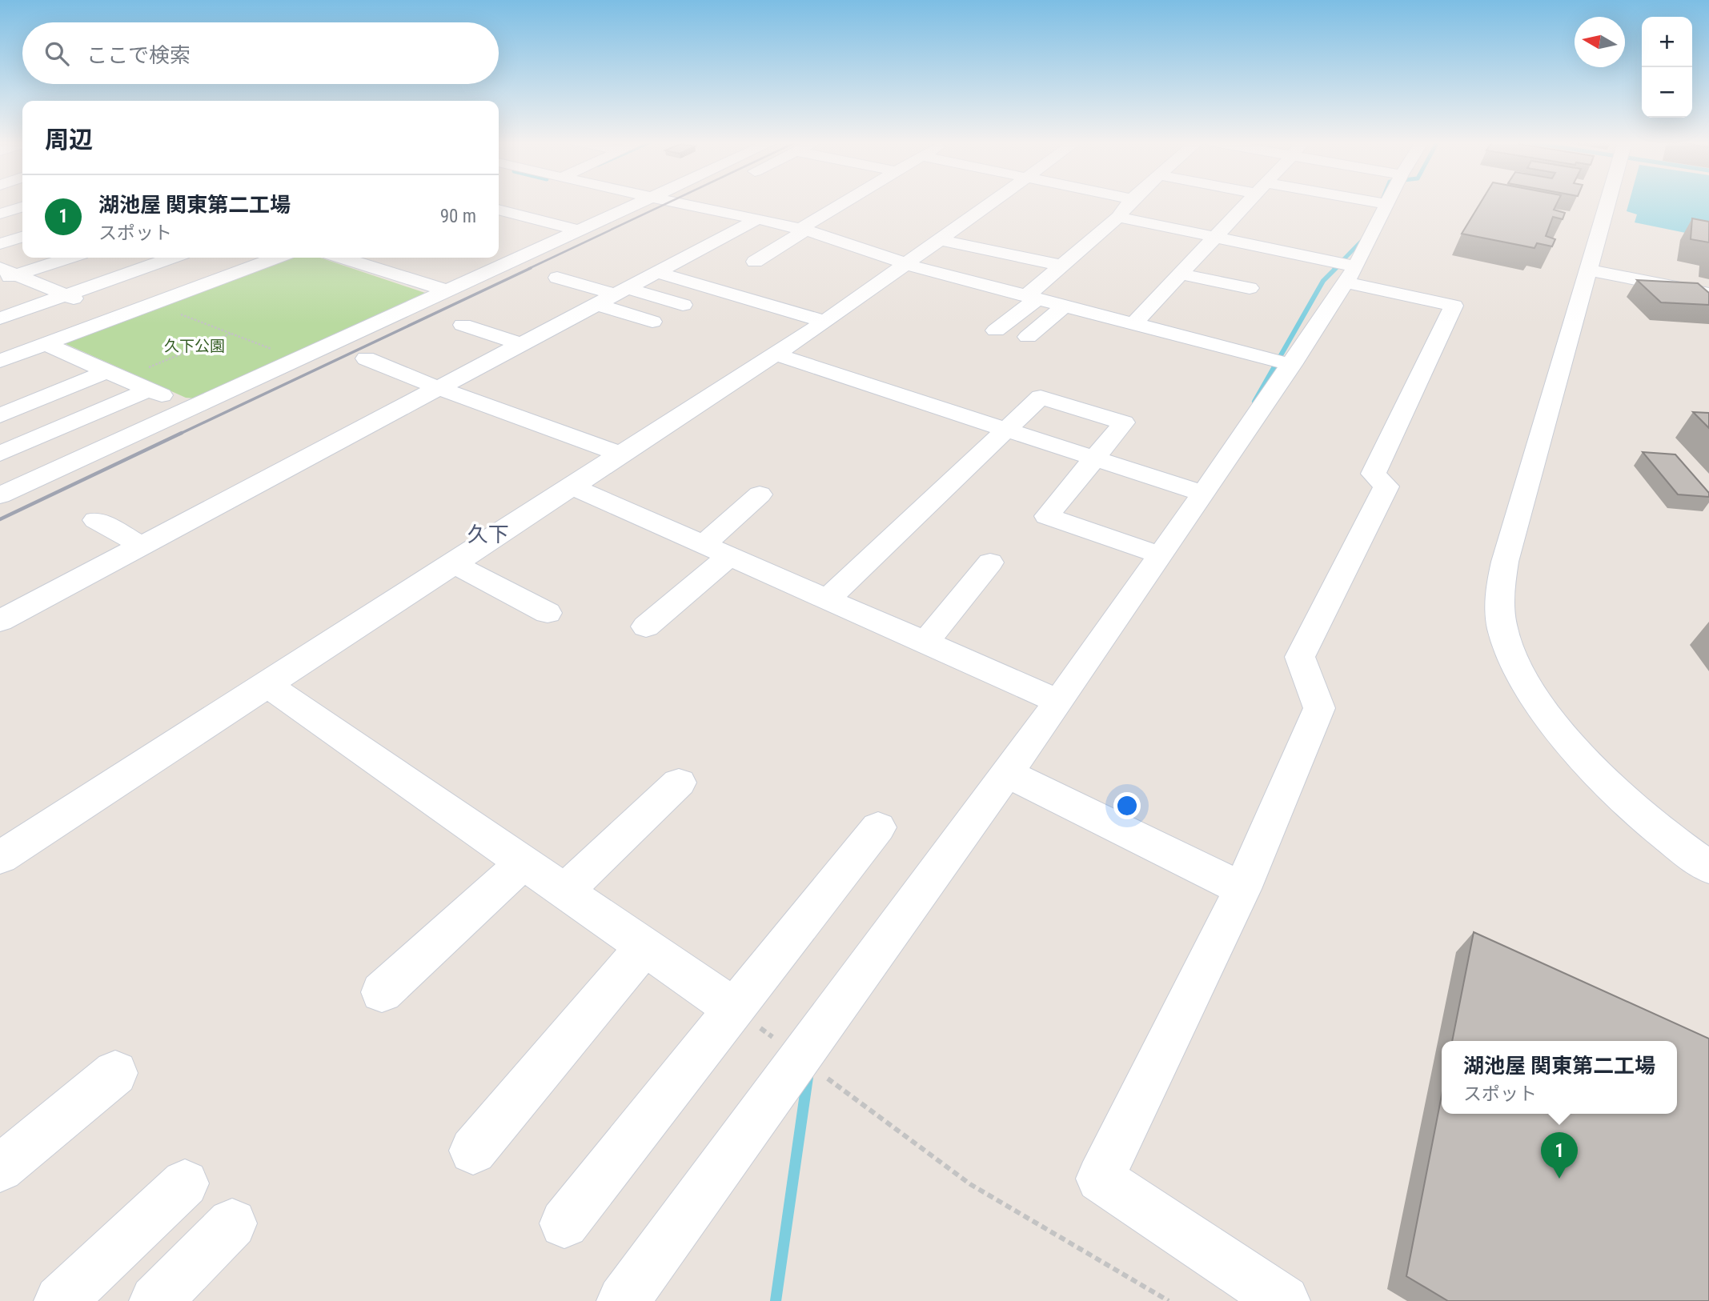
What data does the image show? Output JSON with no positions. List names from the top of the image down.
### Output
{
  "districts": ["久下"],
  "parks": ["久下公園"],
  "north": "left",
  "page": {
    "map_buttons": ["+", "−"],
    "search": "ここで検索",
    "heading": "周辺",
    "list": [
      {
        "mark": "1",
        "name": "湖池屋 関東第二工場",
        "note": "スポット",
        "value": "90 m"
      }
    ],
    "popup": ["湖池屋 関東第二工場", "スポット"],
    "pins": "1"
  }
}
